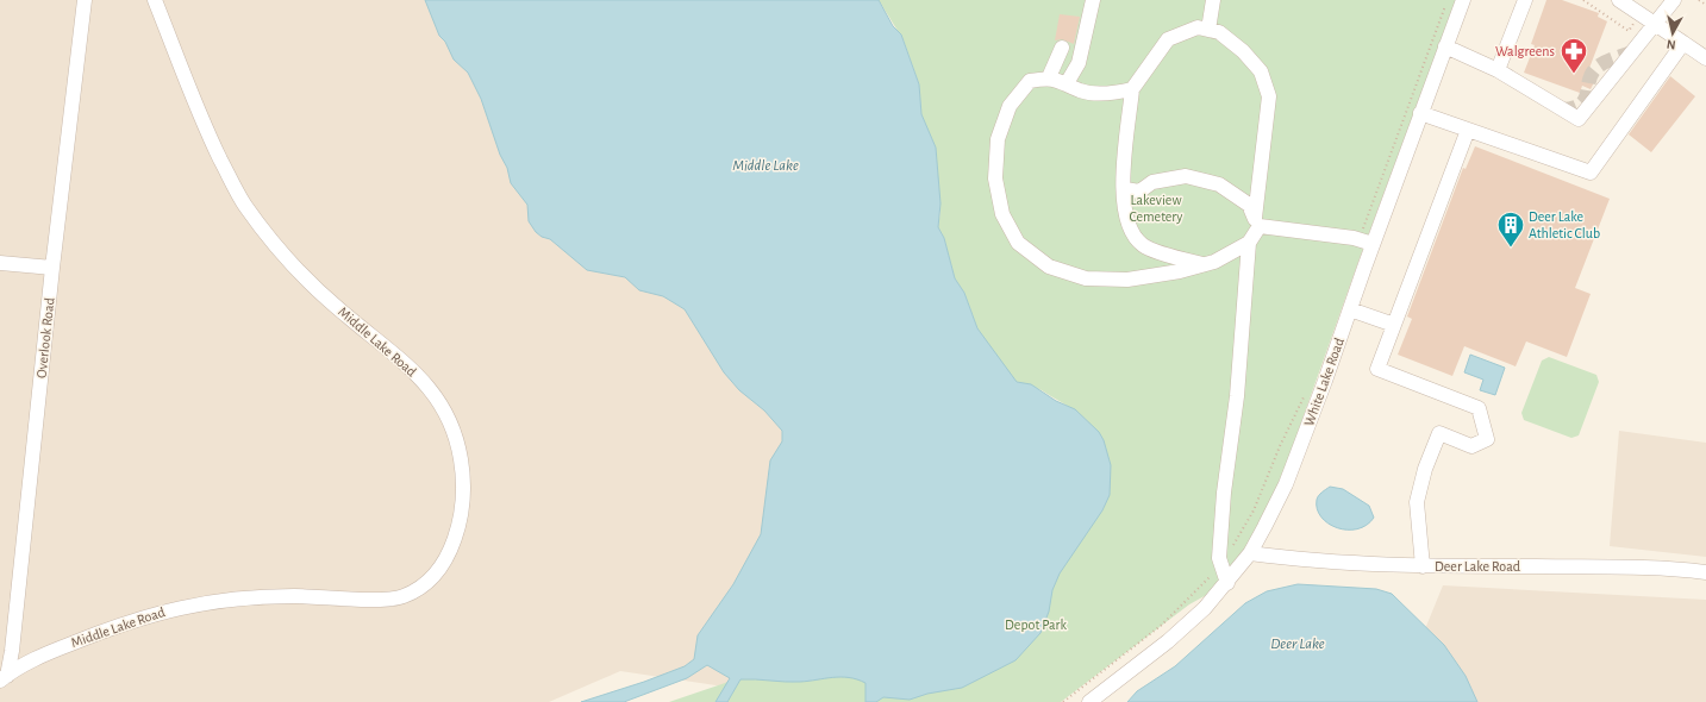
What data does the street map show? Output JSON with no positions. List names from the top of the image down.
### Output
{
  "streets": {
    "street": [
      "Overlook Road",
      "Middle Lake Road",
      "White Lake Road",
      "Deer Lake Road"
    ]
  },
  "crossings": [
    ["Overlook Road", "Middle Lake Road"],
    ["White Lake Road", "Deer Lake Road"]
  ],
  "water": ["Middle Lake", "Deer Lake"],
  "parks": ["Lakeview Cemetery", "Depot Park"],
  "places": {
    "pharmacy": ["Walgreens"],
    "building": ["Deer Lake Athletic Club"]
  },
  "north": "bottom"
}
